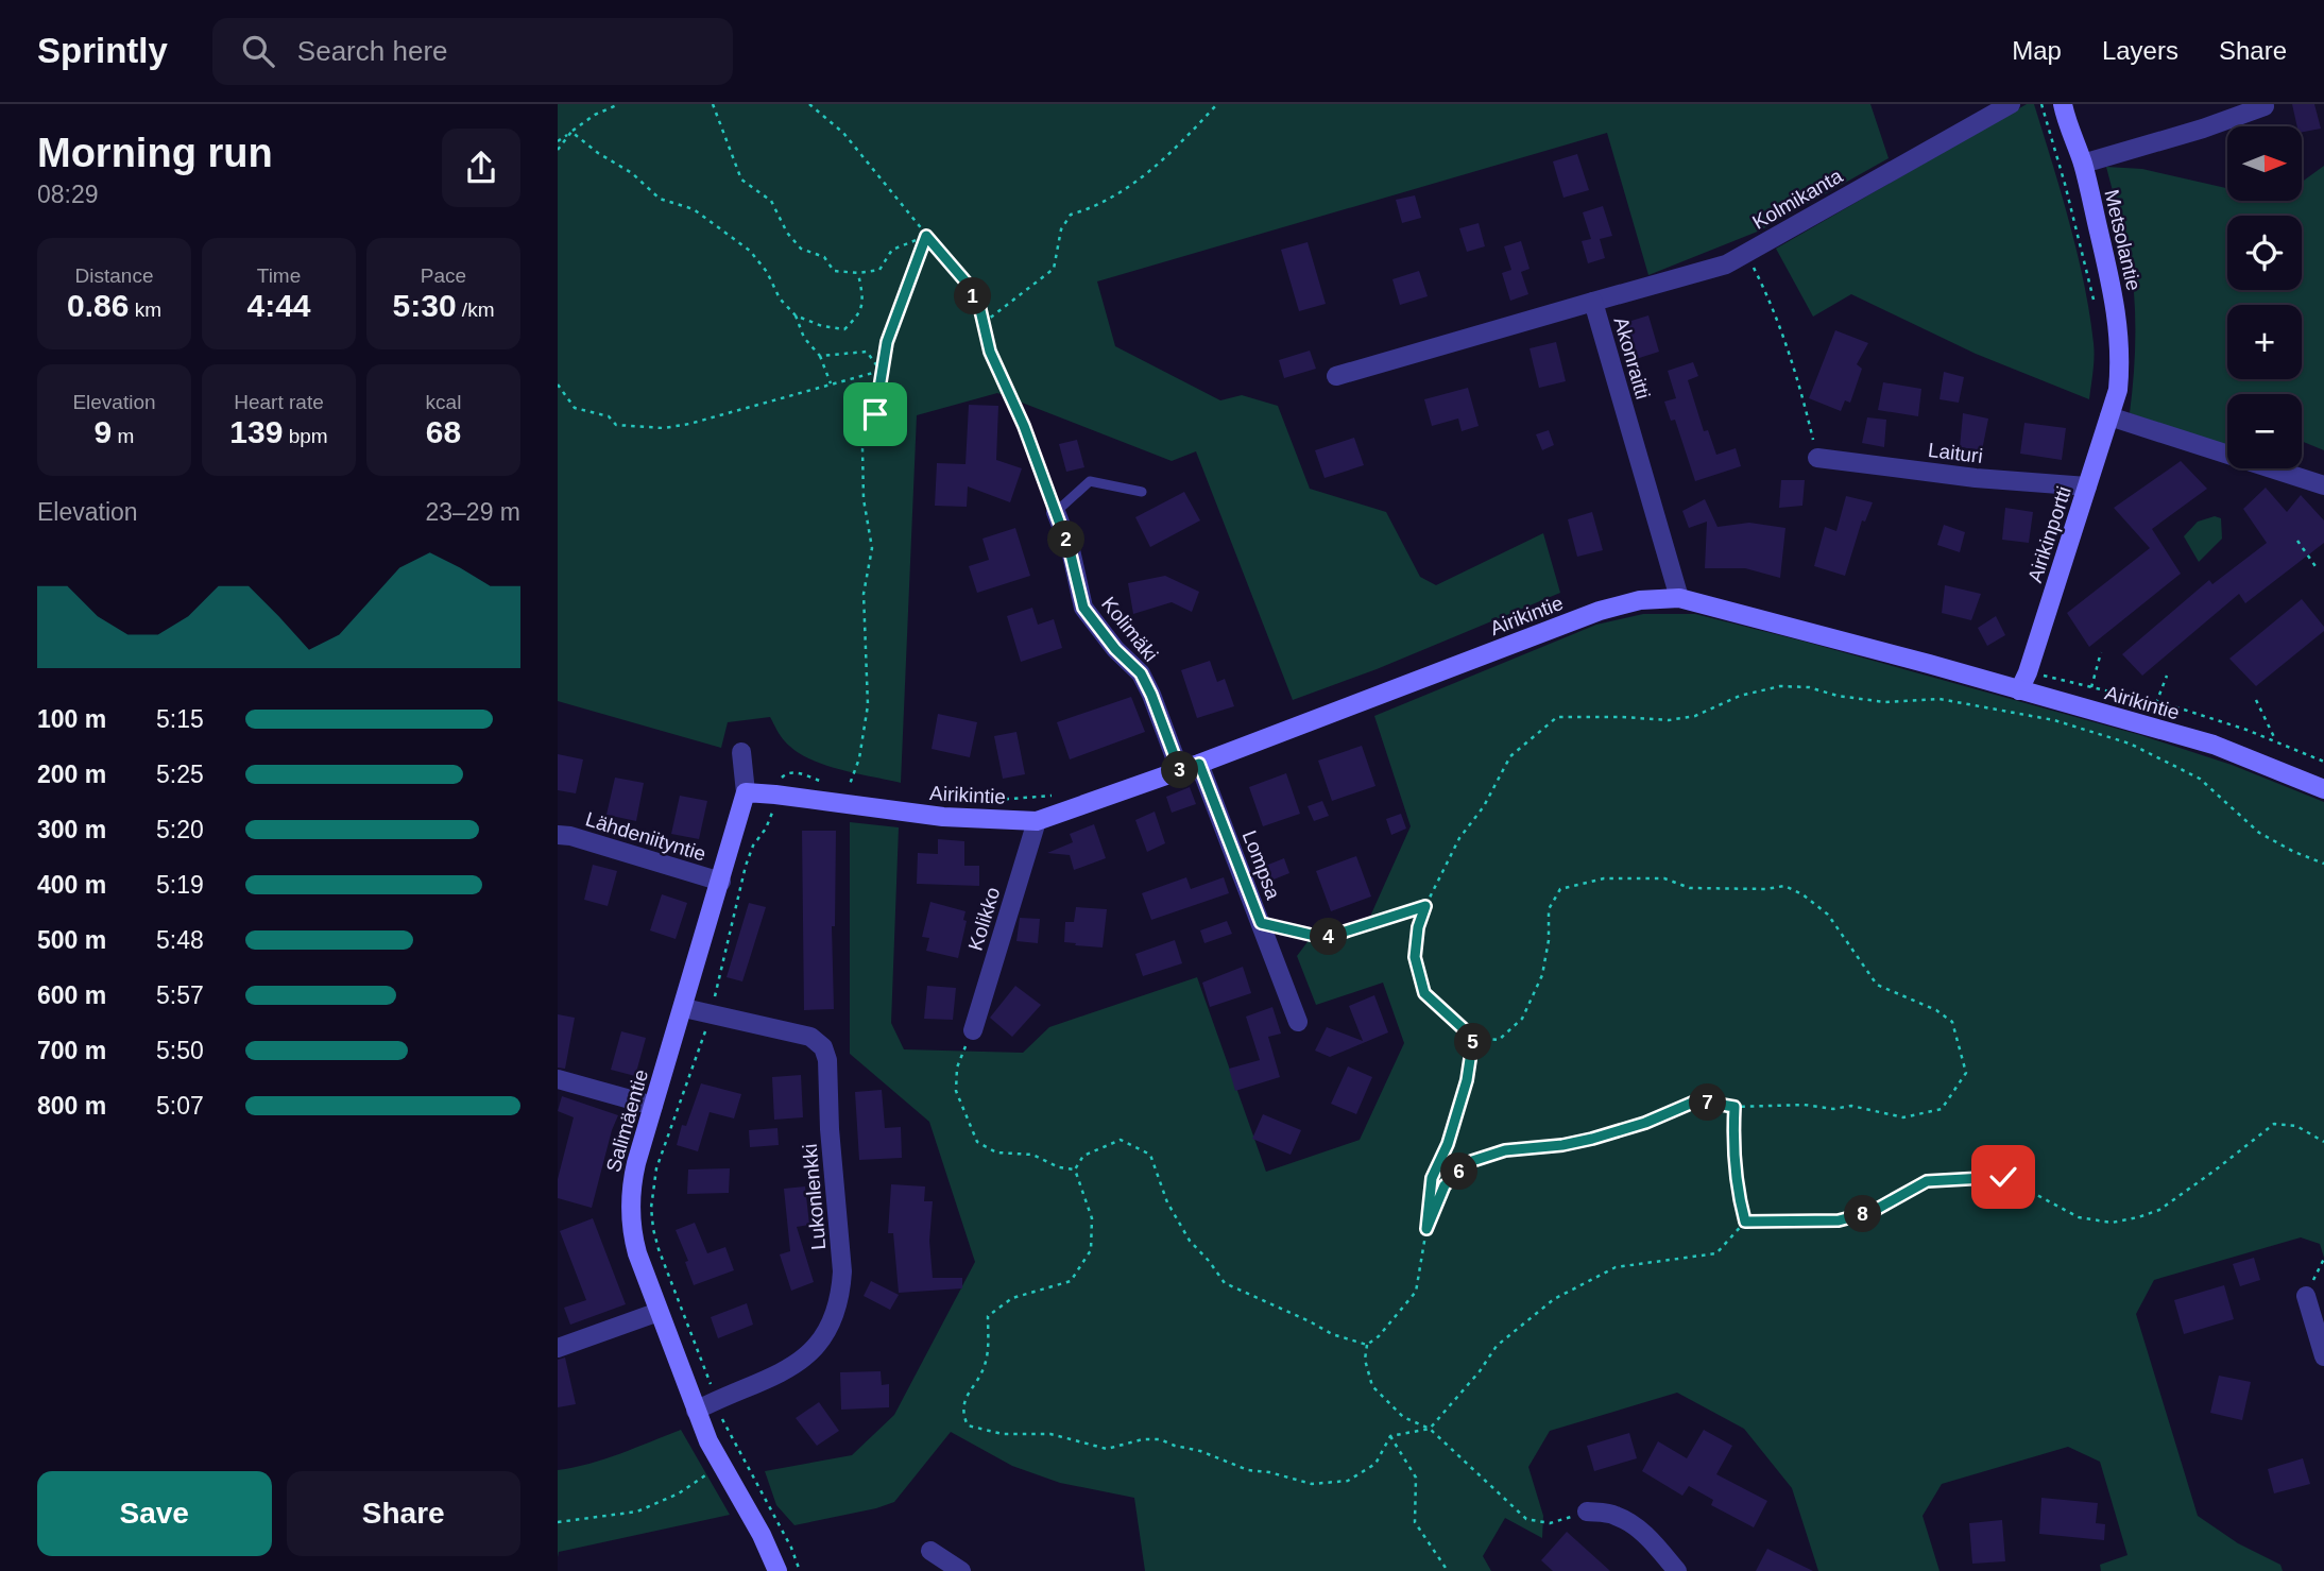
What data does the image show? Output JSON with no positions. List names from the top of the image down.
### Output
{
  "streets": {
    "street": [
      "Kolmikanta",
      "Metsolantie",
      "Akonraitti",
      "Laituri",
      "Airikinportti",
      "Airikintie",
      "Kolimäki",
      "Lähdeniityntie",
      "Lompsa",
      "Kolikko",
      "Salimäentie",
      "Lukonlenkki"
    ]
  },
  "crossings": [
    ["Kolmikanta", "Akonraitti"],
    ["Metsolantie", "Airikinportti"],
    ["Akonraitti", "Airikintie"],
    ["Laituri", "Airikinportti"],
    ["Airikinportti", "Airikintie"],
    ["Airikintie", "Kolimäki"],
    ["Airikintie", "Lompsa"],
    ["Airikintie", "Kolikko"],
    ["Airikintie", "Salimäentie"],
    ["Lähdeniityntie", "Salimäentie"],
    ["Salimäentie", "Lukonlenkki"]
  ],
  "north": "right",
  "page": {
    "header": "Sprintly",
    "search": "Search here",
    "nav": ["Map", "Layers", "Share"],
    "heading": ["Morning run", "08:29"],
    "map_buttons": ["+", "−"],
    "stats": [
      ["Distance", "0.86 km"],
      ["Time", "4:44"],
      ["Pace", "5:30 /km"],
      ["Elevation", "9 m"],
      ["Heart rate", "139 bpm"],
      ["kcal", "68"]
    ],
    "pins": [
      "1",
      "2",
      "3",
      "4",
      "5",
      "7",
      "6",
      "8"
    ],
    "chart": ["Elevation", "23–29 m"],
    "list": [
      {
        "name": "100 m",
        "note": "5:15"
      },
      {
        "name": "200 m",
        "note": "5:25"
      },
      {
        "name": "300 m",
        "note": "5:20"
      },
      {
        "name": "400 m",
        "note": "5:19"
      },
      {
        "name": "500 m",
        "note": "5:48"
      },
      {
        "name": "600 m",
        "note": "5:57"
      },
      {
        "name": "700 m",
        "note": "5:50"
      },
      {
        "name": "800 m",
        "note": "5:07"
      }
    ],
    "buttons": ["Save", "Share"]
  }
}
